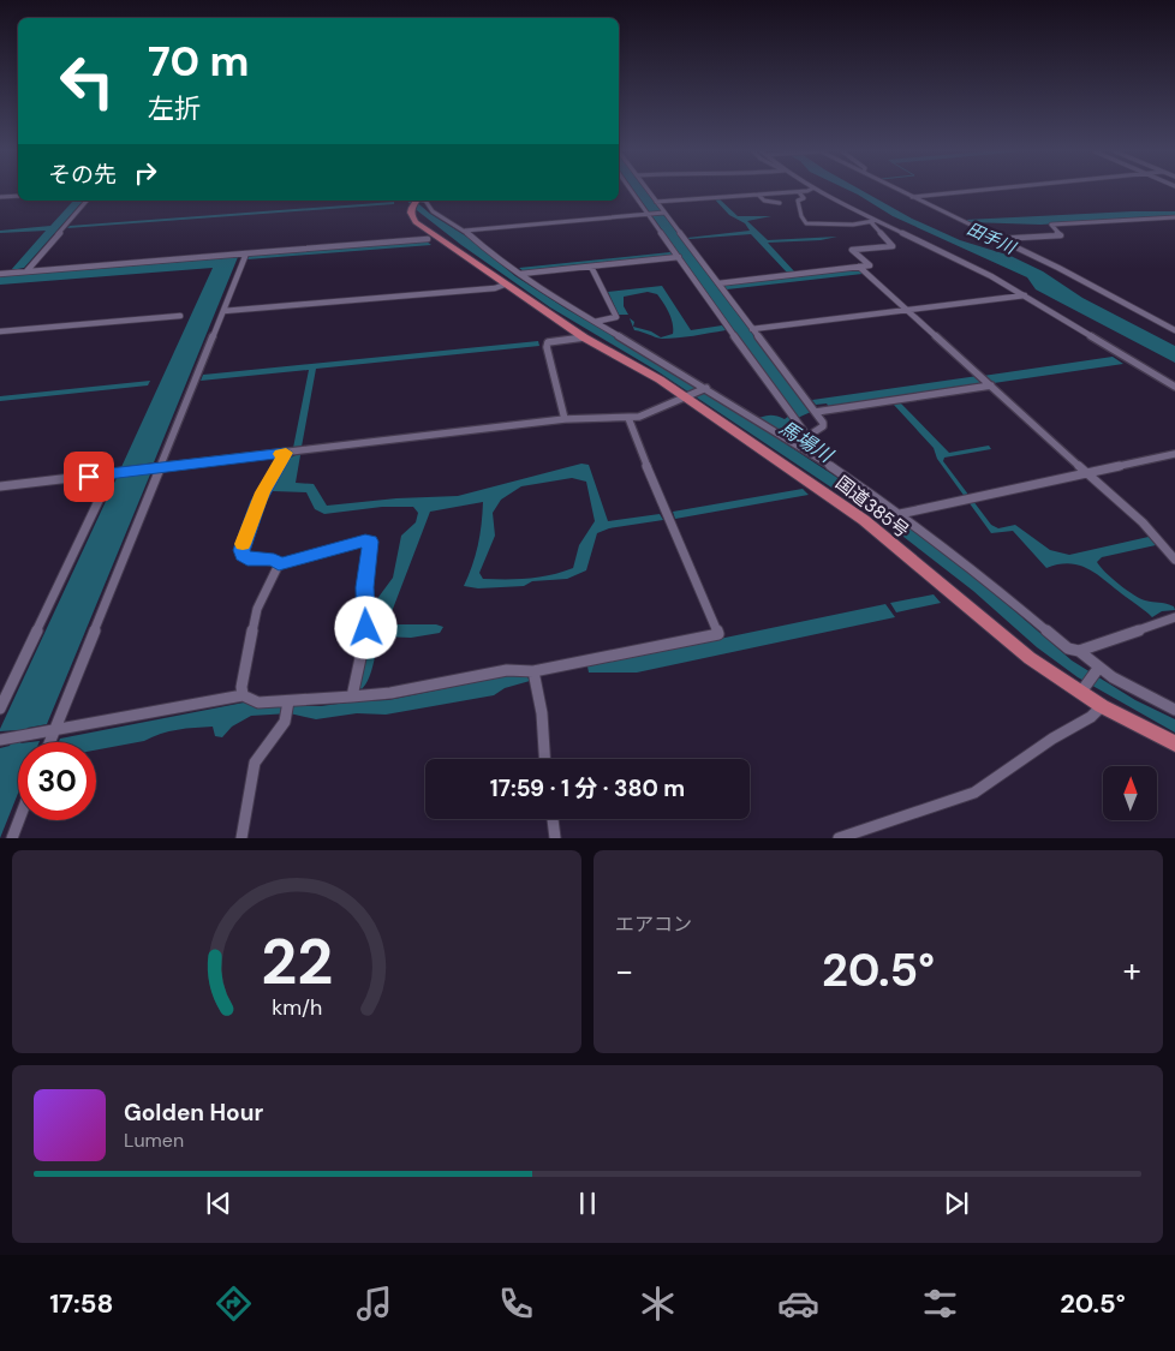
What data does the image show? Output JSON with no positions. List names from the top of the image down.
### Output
{
  "streets": {
    "highway": ["国道385号"]
  },
  "water": ["田手川", "馬場川"],
  "north": "top",
  "page": {
    "turn": ["70 m", "左折"],
    "then": "その先",
    "limit": "30",
    "trip": "17:59 · 1 分 · 380 m",
    "tile": "エアコン",
    "heat": ["−", "20.5°", "+"],
    "song": ["Golden Hour", "Lumen"],
    "tabs": ["17:58", "20.5°"],
    "gauge": ["22", "km/h"]
  }
}
